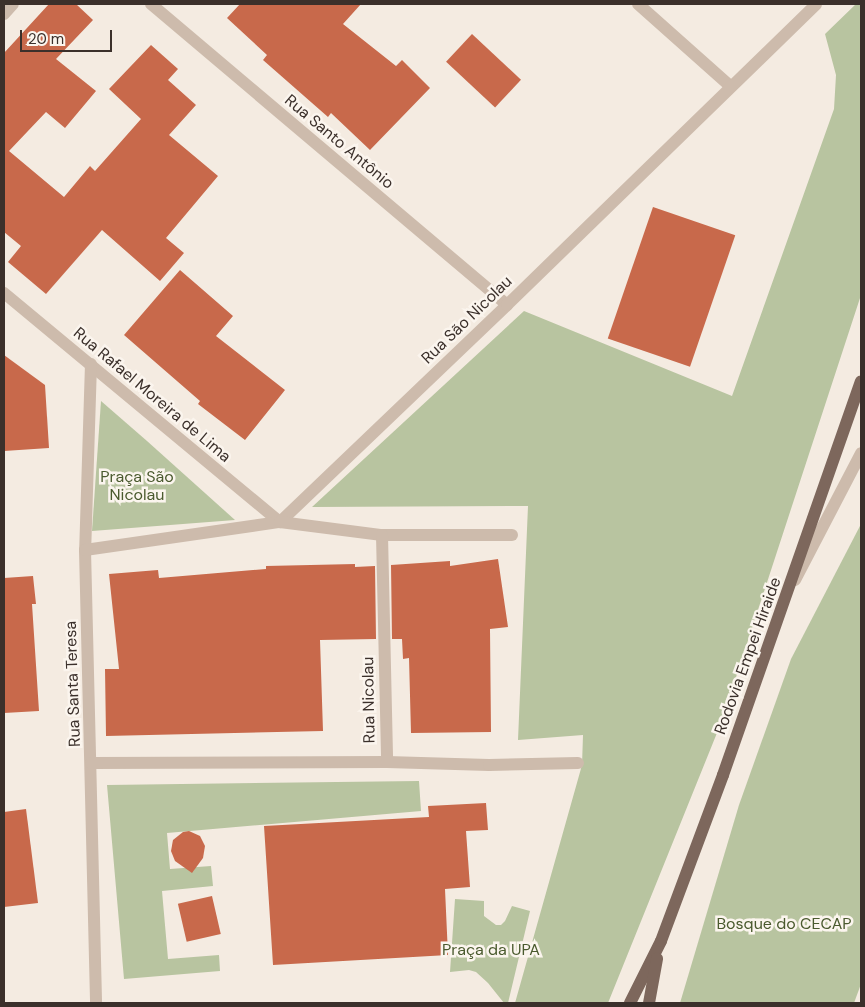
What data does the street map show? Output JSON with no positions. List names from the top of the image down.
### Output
{
  "streets": {
    "main road": ["Rodovia Empei Hiraide"],
    "street": [
      "Rua Santo Antônio",
      "Rua São Nicolau",
      "Rua Rafael Moreira de Lima",
      "Rua Santa Teresa",
      "Rua Nicolau"
    ]
  },
  "crossings": [
    ["Rua Santo Antônio", "Rua São Nicolau"],
    ["Rua São Nicolau", "Rua Rafael Moreira de Lima"],
    ["Rua Rafael Moreira de Lima", "Rua Santa Teresa"],
    ["Rua Santa Teresa", "Rua Nicolau"]
  ],
  "parks": ["Praça São Nicolau", "Bosque do CECAP", "Praça da UPA"],
  "scale_bar": "20 m"
}
